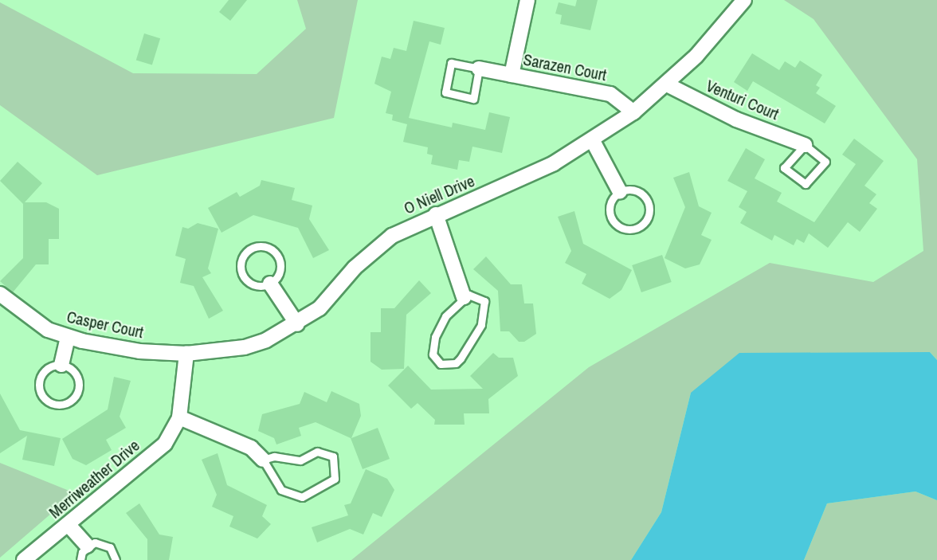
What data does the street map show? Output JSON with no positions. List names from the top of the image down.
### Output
{
  "streets": {
    "street": [
      "Sarazen Court",
      "Venturi Court",
      "O Niell Drive",
      "Casper Court",
      "Merriweather Drive"
    ]
  },
  "crossings": [
    ["Sarazen Court", "O Niell Drive"],
    ["Venturi Court", "O Niell Drive"],
    ["O Niell Drive", "Casper Court"]
  ]
}
